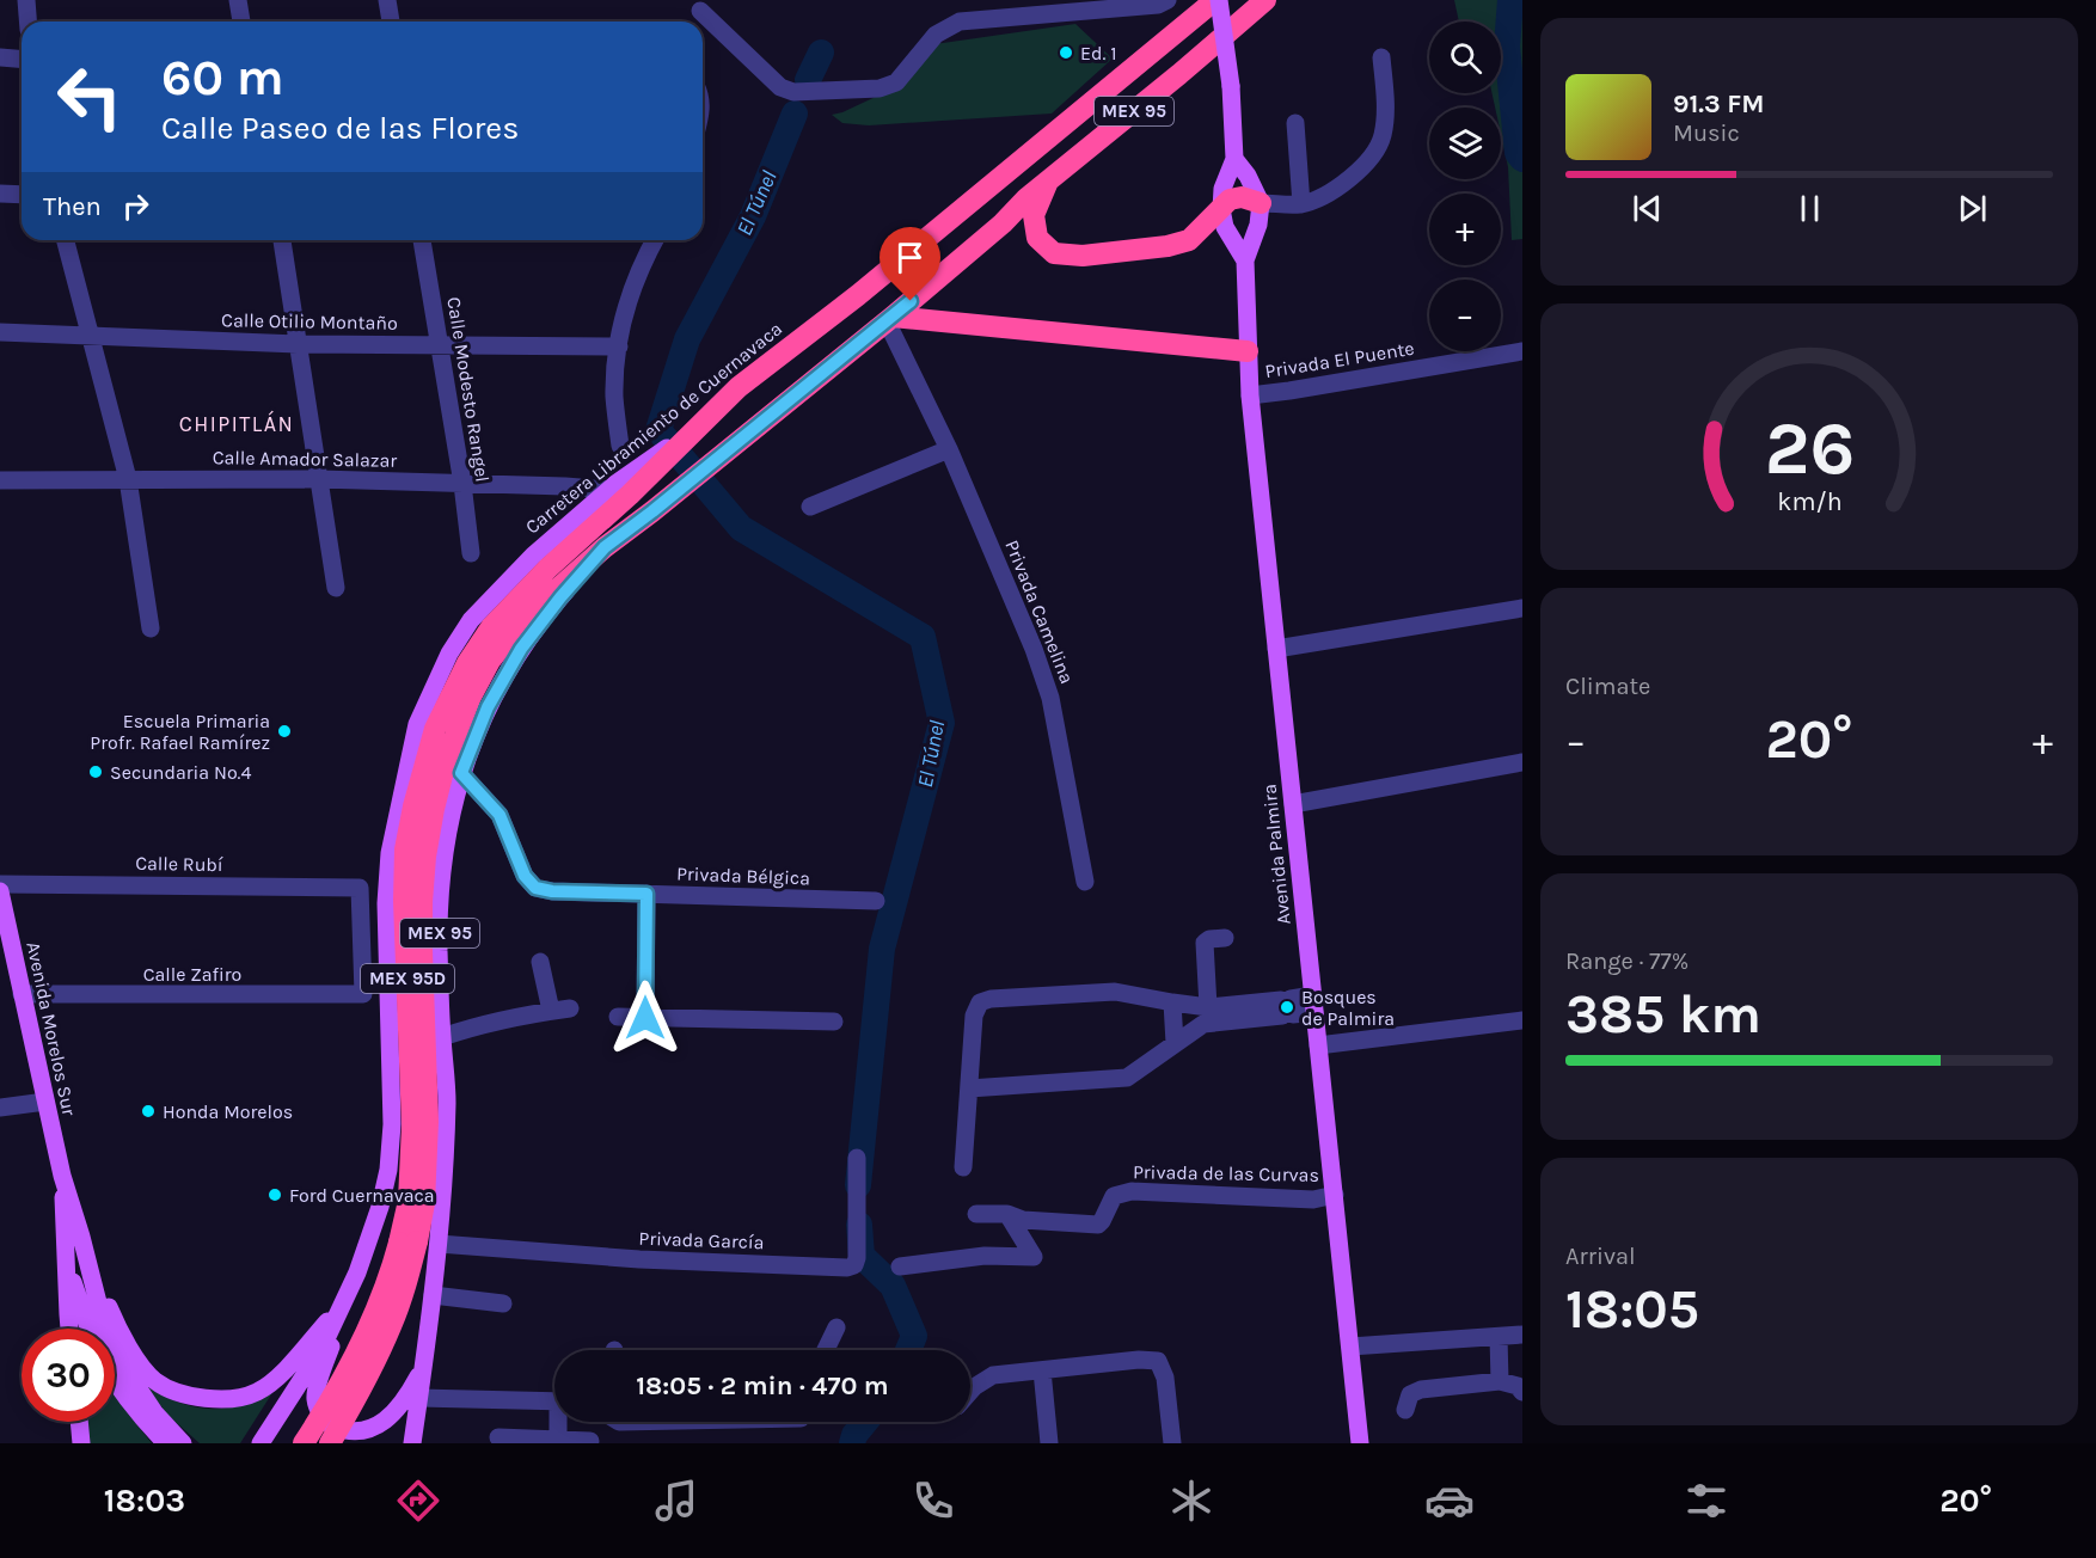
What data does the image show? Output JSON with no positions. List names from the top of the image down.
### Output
{
  "streets": {
    "highway": ["MEX 95", "Carretera Libramiento de Cuernavaca", "MEX 95D"],
    "main road": ["Avenida Palmira", "Avenida Morelos Sur"],
    "street": [
      "Calle Otilio Montaño",
      "Privada El Puente",
      "Calle Modesto Rangel",
      "Calle Amador Salazar",
      "Privada Camelina",
      "Calle Rubí",
      "Privada Bélgica",
      "Calle Zafiro",
      "Privada de las Curvas",
      "Privada García"
    ]
  },
  "crossings": [
    ["MEX 95", "Privada Camelina"],
    ["MEX 95", "Privada Bélgica"],
    ["MEX 95", "MEX 95D"],
    ["MEX 95", "Privada García"],
    ["Calle Otilio Montaño", "Calle Modesto Rangel"],
    ["Privada El Puente", "Avenida Palmira"],
    ["Calle Modesto Rangel", "Calle Amador Salazar"],
    ["Carretera Libramiento de Cuernavaca", "Calle Amador Salazar"],
    ["Carretera Libramiento de Cuernavaca", "MEX 95D"],
    ["Calle Amador Salazar", "MEX 95D"],
    ["Avenida Palmira", "Privada de las Curvas"],
    ["Calle Rubí", "Calle Zafiro"],
    ["Calle Zafiro", "Avenida Morelos Sur"]
  ],
  "districts": ["CHIPITLÁN"],
  "water": ["El Túnel"],
  "places": [
    "Ed. 1",
    "Escuela Primaria Profr. Rafael Ramírez",
    "Secundaria No.4",
    "Bosques de Palmira",
    "Honda Morelos",
    "Ford Cuernavaca"
  ],
  "page": {
    "map_buttons": ["+", "−"],
    "turn": ["60 m", "Calle Paseo de las Flores"],
    "song": ["91.3 FM", "Music"],
    "then": "Then",
    "tile": [
      "Climate",
      ["Range · 77%", "385 km"],
      ["Arrival", "18:05"]
    ],
    "heat": ["−", "20°", "+"],
    "limit": "30",
    "trip": "18:05 · 2 min · 470 m",
    "tabs": ["18:03", "20°"],
    "gauge": ["26", "km/h"]
  }
}
